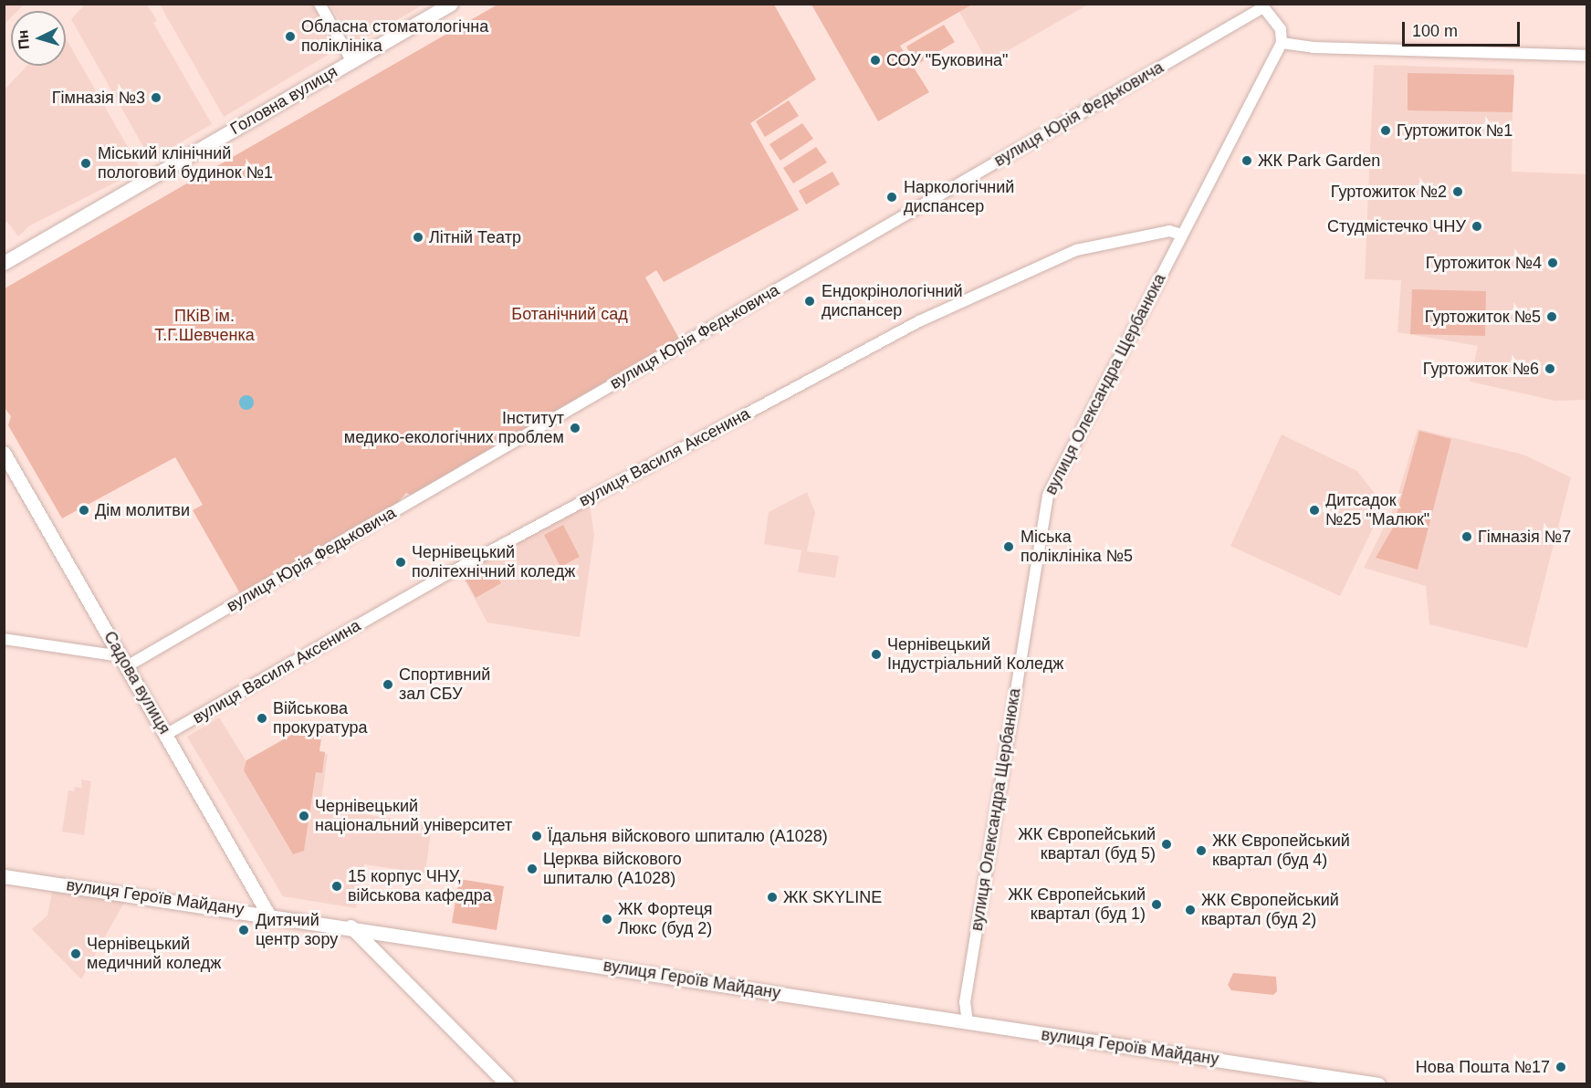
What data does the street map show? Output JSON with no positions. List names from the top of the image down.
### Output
{
  "streets": {
    "main road": ["Головна вулиця", "Садова вулиця", "вулиця Героїв Майдану"],
    "street": ["вулиця Юрія Федьковича", "вулиця Олександра Щербанюка", "вулиця Василя Аксенина"]
  },
  "crossings": [
    ["вулиця Юрія Федьковича", "Садова вулиця"],
    ["вулиця Олександра Щербанюка", "вулиця Василя Аксенина"],
    ["вулиця Олександра Щербанюка", "вулиця Героїв Майдану"],
    ["вулиця Василя Аксенина", "Садова вулиця"],
    ["Садова вулиця", "вулиця Героїв Майдану"]
  ],
  "parks": ["Ботанічний сад", "ПКіВ ім. Т.Г.Шевченка"],
  "places": [
    "Обласна стоматологічна поліклініка",
    "СОУ \"Буковина\"",
    "Гімназія №3",
    "Гуртожиток №1",
    "ЖК Park Garden",
    "Міський клінічний пологовий будинок №1",
    "Гуртожиток №2",
    "Наркологічний диспансер",
    "Студмістечко ЧНУ",
    "Літній Театр",
    "Гуртожиток №4",
    "Ендокрінологічний диспансер",
    "Гуртожиток №5",
    "Гуртожиток №6",
    "Інститут медико-екологічних проблем",
    "Дім молитви",
    "Дитсадок №25 \"Малюк\"",
    "Гімназія №7",
    "Міська поліклініка №5",
    "Чернівецький політехнічний коледж",
    "Чернівецький Індустріальний Коледж",
    "Спортивний зал СБУ",
    "Військова прокуратура",
    "Чернівецький національний університет",
    "Їдальня війскового шпиталю (А1028)",
    "ЖК Європейський квартал (буд 5)",
    "ЖК Європейський квартал (буд 4)",
    "Церква війскового шпиталю (А1028)",
    "15 корпус ЧНУ, військова кафедра",
    "ЖК SKYLINE",
    "ЖК Європейський квартал (буд 1)",
    "ЖК Європейський квартал (буд 2)",
    "ЖК Фортеця Люкс (буд 2)",
    "Дитячий центр зору",
    "Чернівецький медичний коледж",
    "Нова Пошта №17"
  ],
  "scale_bar": "100 m",
  "north": "left"
}
